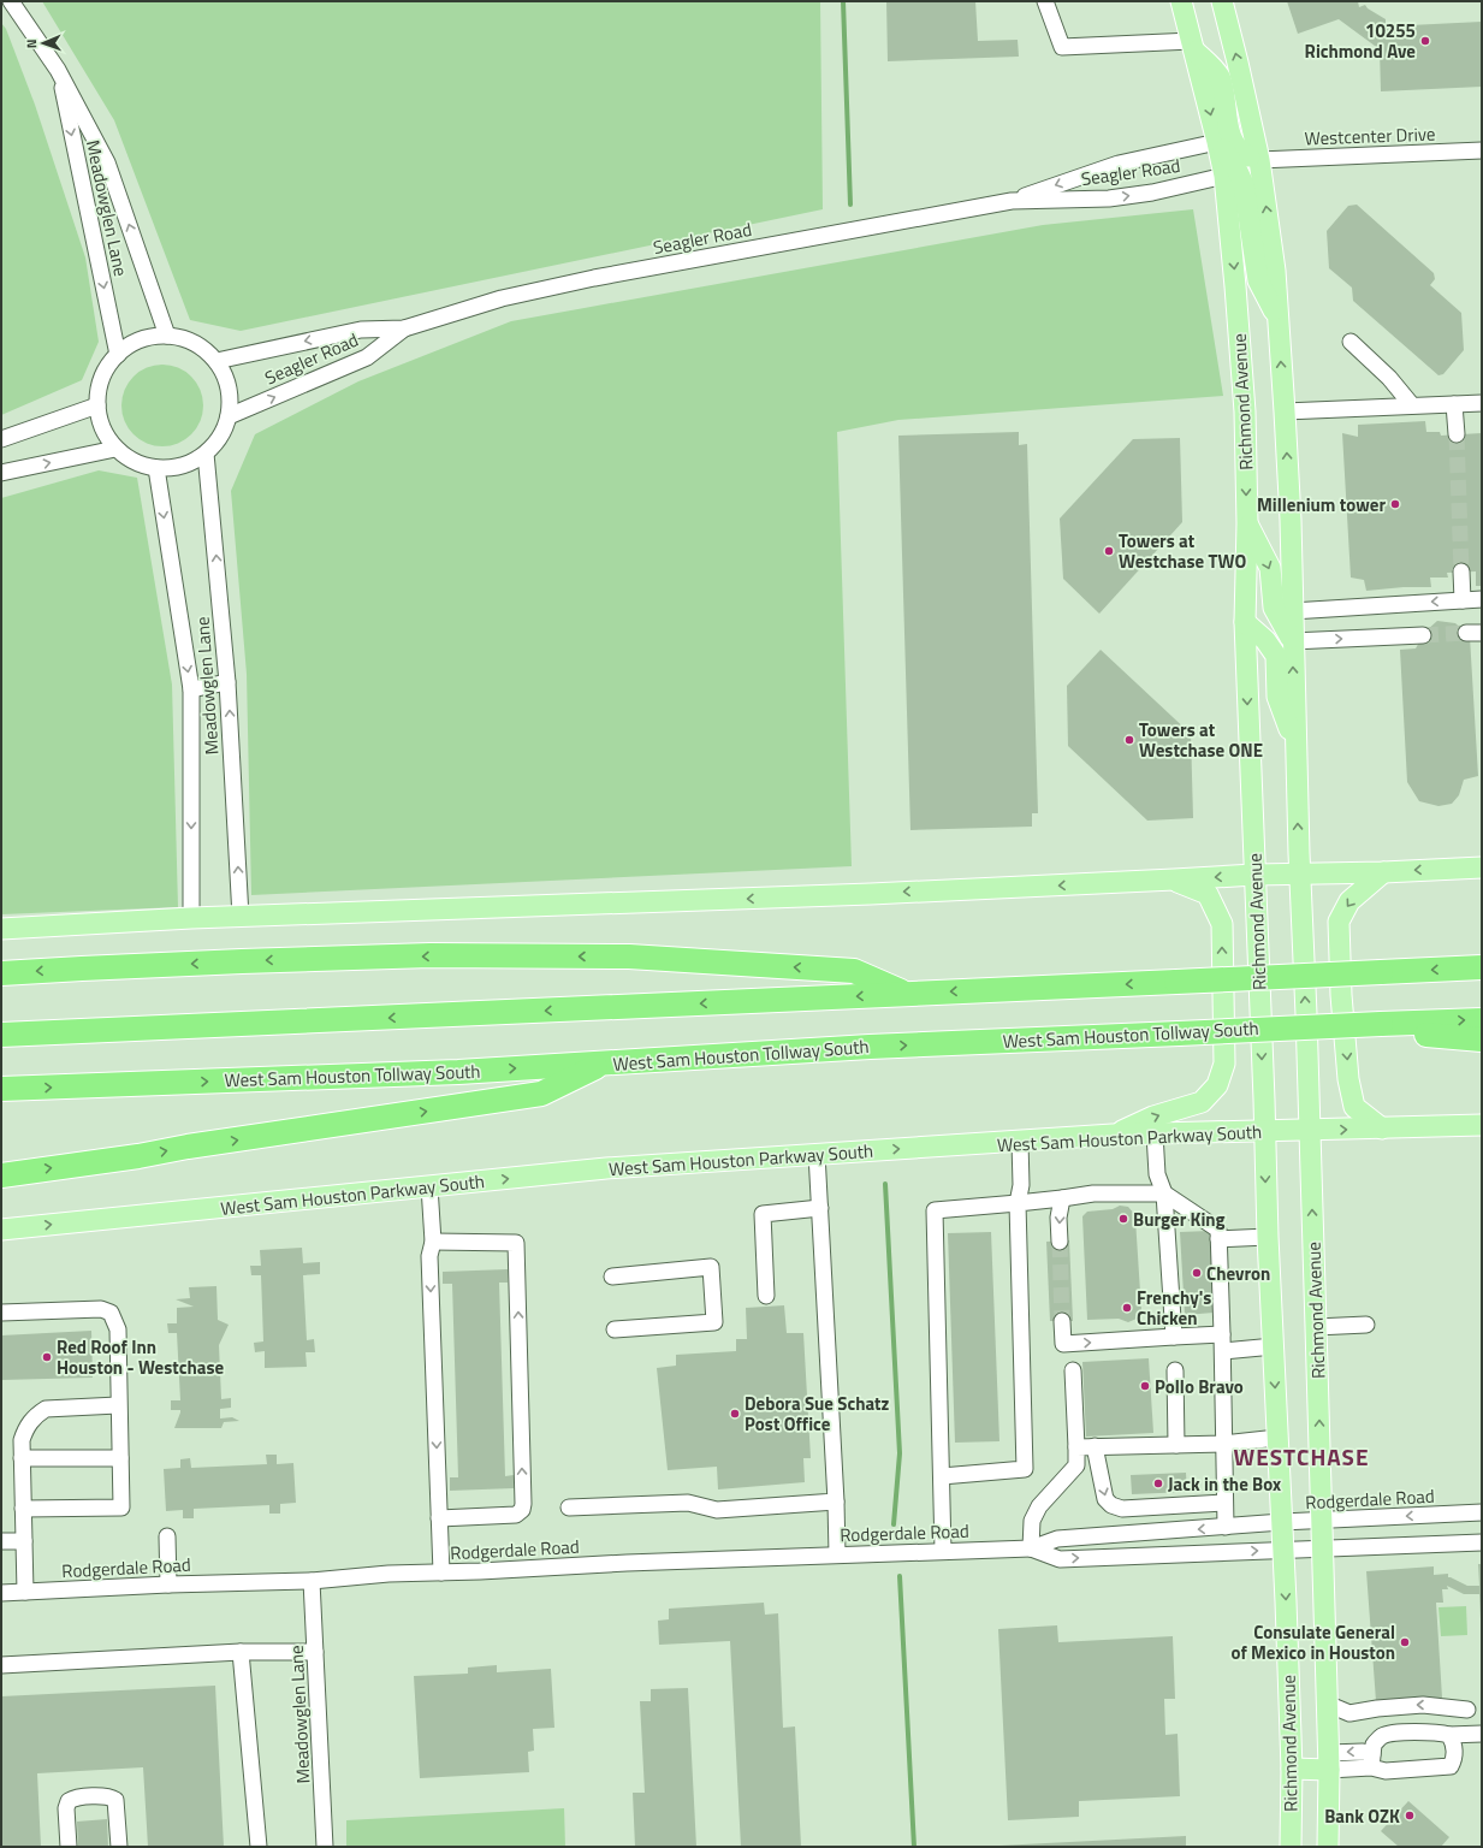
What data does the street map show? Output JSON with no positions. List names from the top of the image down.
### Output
{
  "streets": {
    "highway": ["West Sam Houston Tollway South"],
    "main road": ["Richmond Avenue", "West Sam Houston Parkway South"],
    "street": [
      "Westcenter Drive",
      "Seagler Road",
      "Meadowglen Lane",
      "Rodgerdale Road"
    ]
  },
  "crossings": [
    ["Westcenter Drive", "Richmond Avenue"],
    ["Seagler Road", "Meadowglen Lane"],
    ["Seagler Road", "Richmond Avenue"],
    ["Meadowglen Lane", "Rodgerdale Road"],
    ["Richmond Avenue", "West Sam Houston Parkway South"],
    ["Richmond Avenue", "Rodgerdale Road"]
  ],
  "one_way": ["West Sam Houston Parkway South"],
  "districts": ["WESTCHASE"],
  "places": [
    "10255 Richmond Ave",
    "Millenium tower",
    "Towers at Westchase TWO",
    "Towers at Westchase ONE",
    "Burger King",
    "Chevron",
    "Frenchy's Chicken",
    "Red Roof Inn Houston - Westchase",
    "Pollo Bravo",
    "Debora Sue Schatz Post Office",
    "Jack in the Box",
    "Consulate General of Mexico in Houston",
    "Bank OZK"
  ],
  "north": "left"
}
